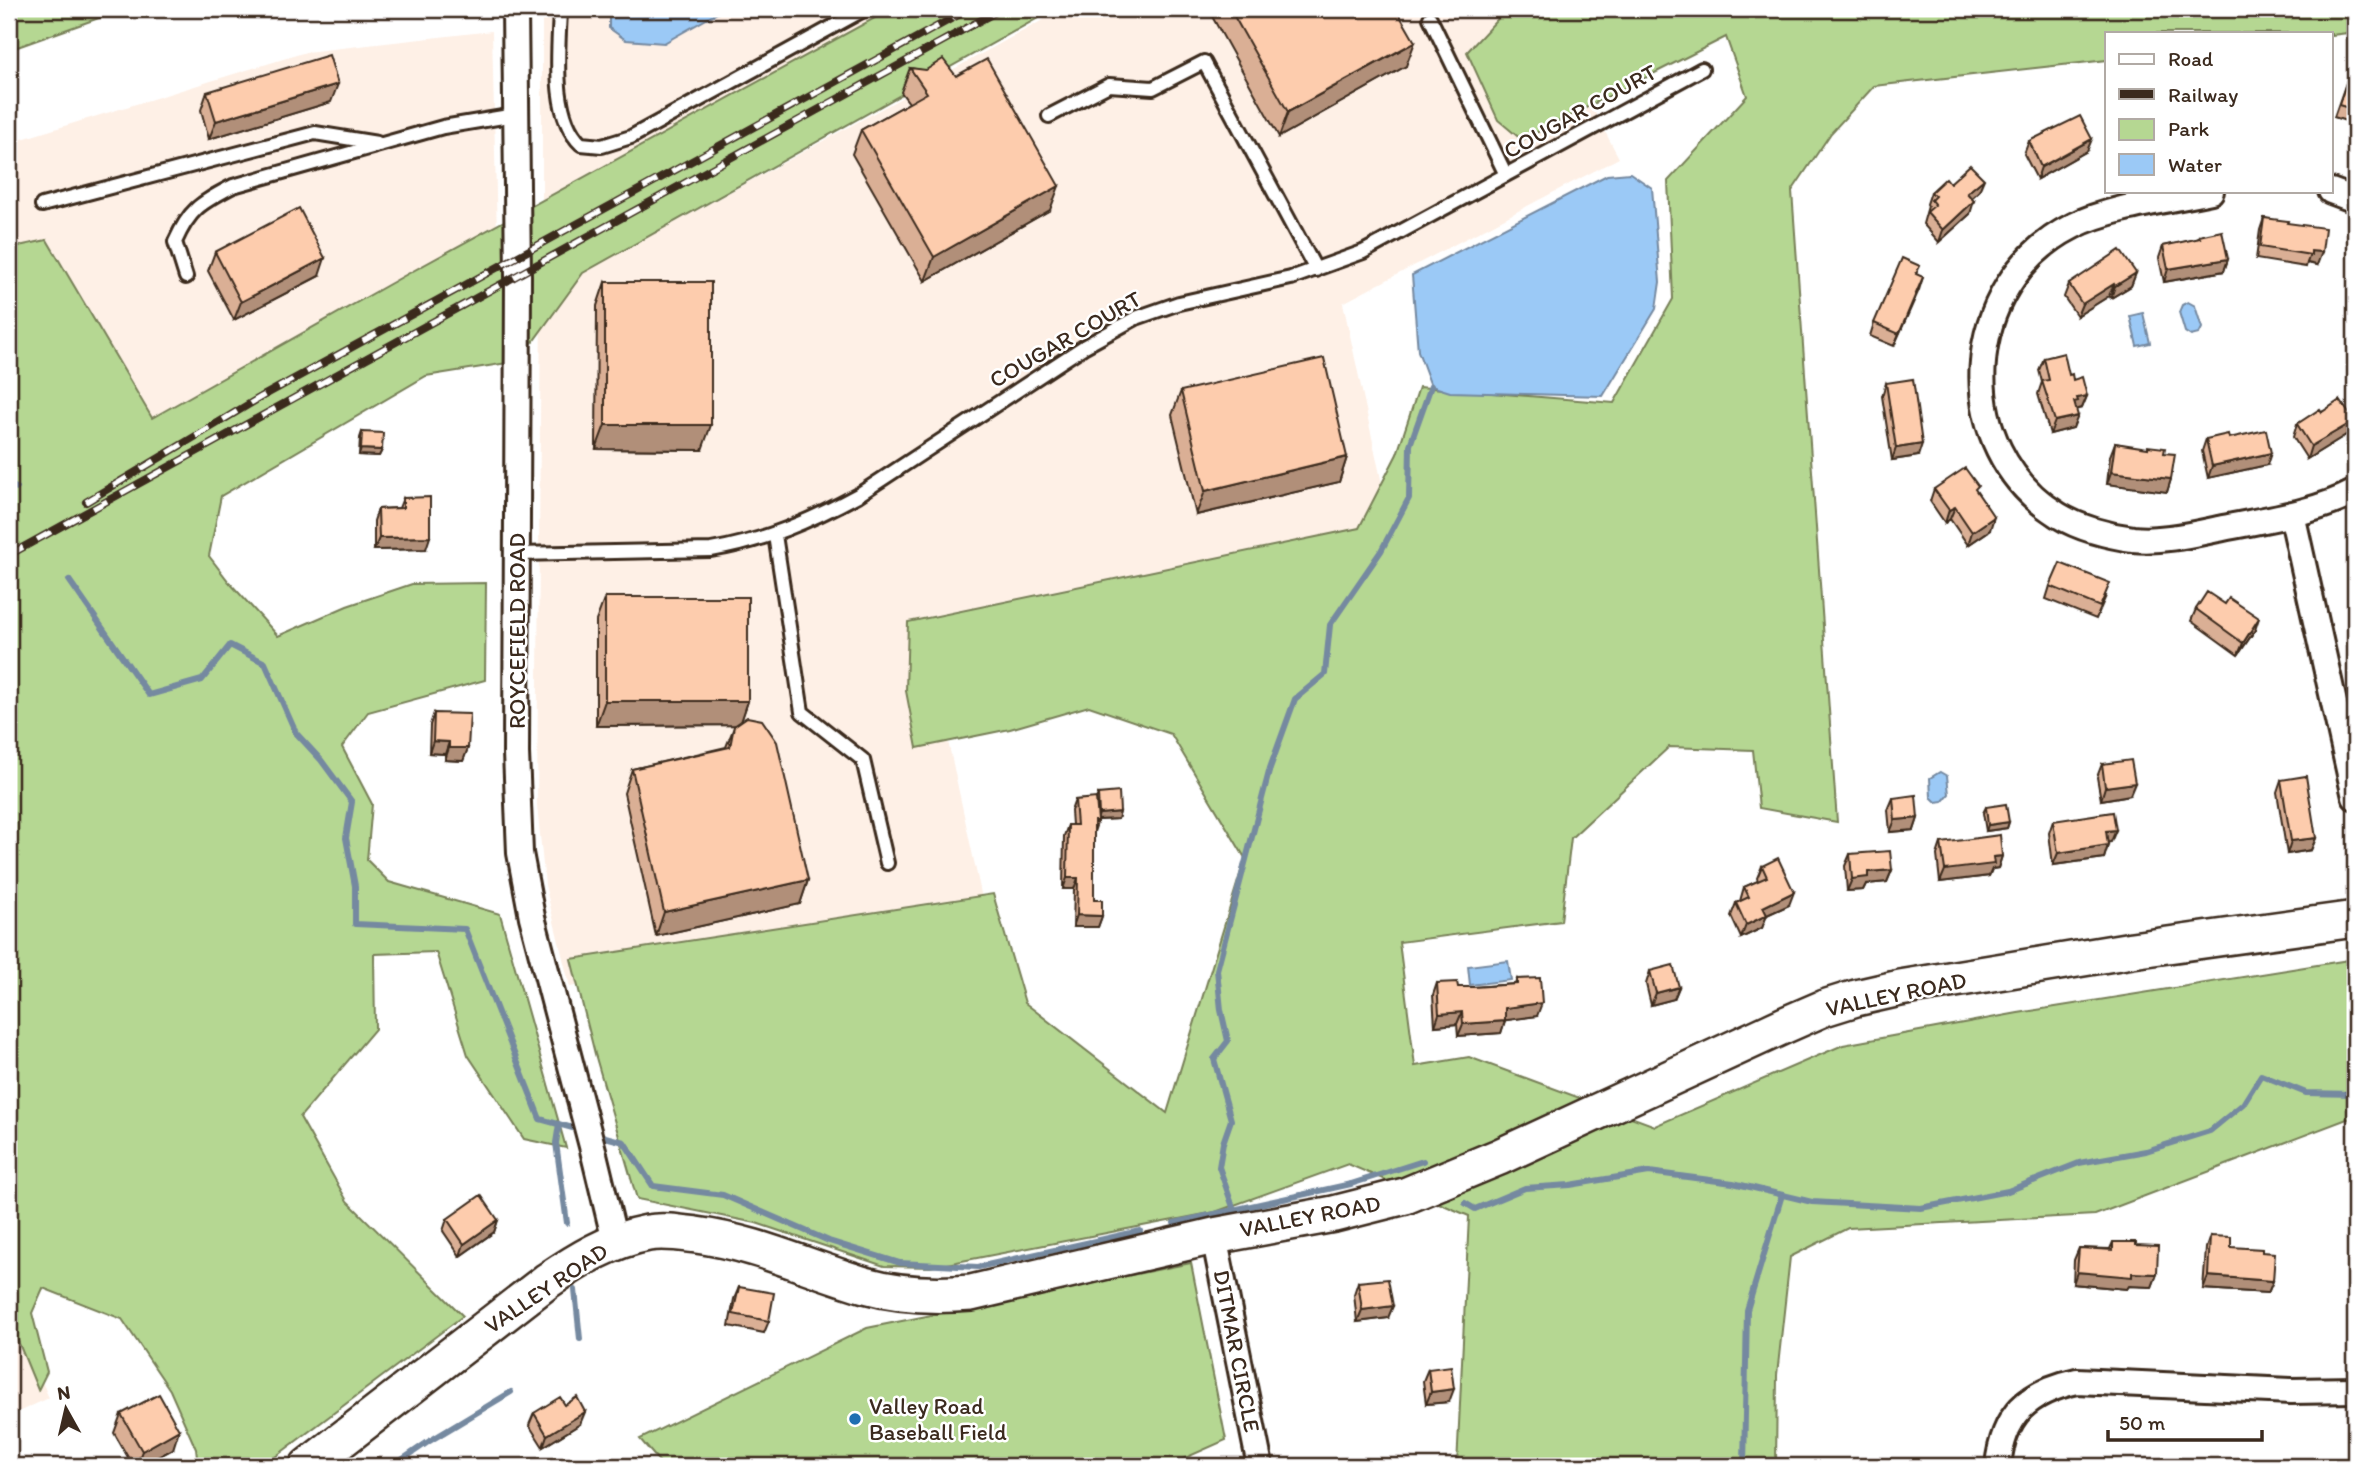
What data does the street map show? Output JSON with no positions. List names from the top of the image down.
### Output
{
  "streets": {
    "street": ["ROYCEFIELD ROAD", "VALLEY ROAD", "DITMAR CIRCLE"],
    "lane": ["COUGAR COURT"]
  },
  "crossings": [
    ["COUGAR COURT", "ROYCEFIELD ROAD"],
    ["ROYCEFIELD ROAD", "VALLEY ROAD"],
    ["VALLEY ROAD", "DITMAR CIRCLE"]
  ],
  "places": ["Valley Road Baseball Field"],
  "legend": [
    "Road",
    "Railway",
    "Park",
    "Water"
  ],
  "scale_bar": "50 m",
  "north": "top"
}
